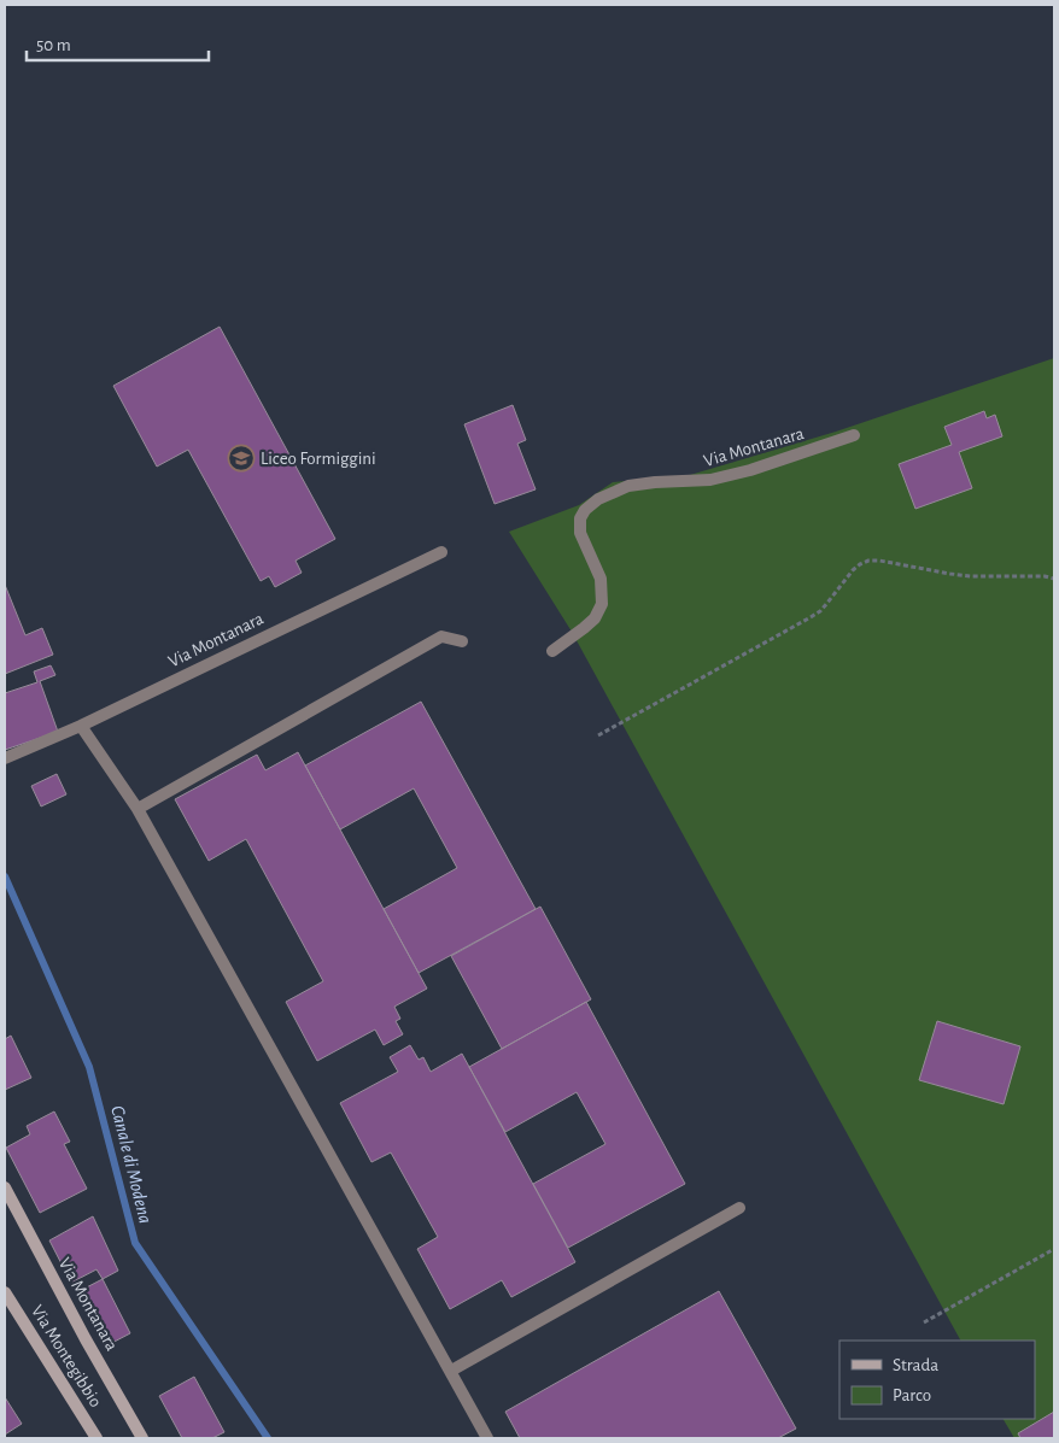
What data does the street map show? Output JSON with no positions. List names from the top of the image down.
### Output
{
  "streets": {
    "main road": ["Via Montanara", "Via Montegibbio"]
  },
  "water": ["Canale di Modena"],
  "places": {
    "school or university": ["Liceo Formiggini"]
  },
  "legend": ["Strada", "Parco"],
  "scale_bar": "50 m"
}
